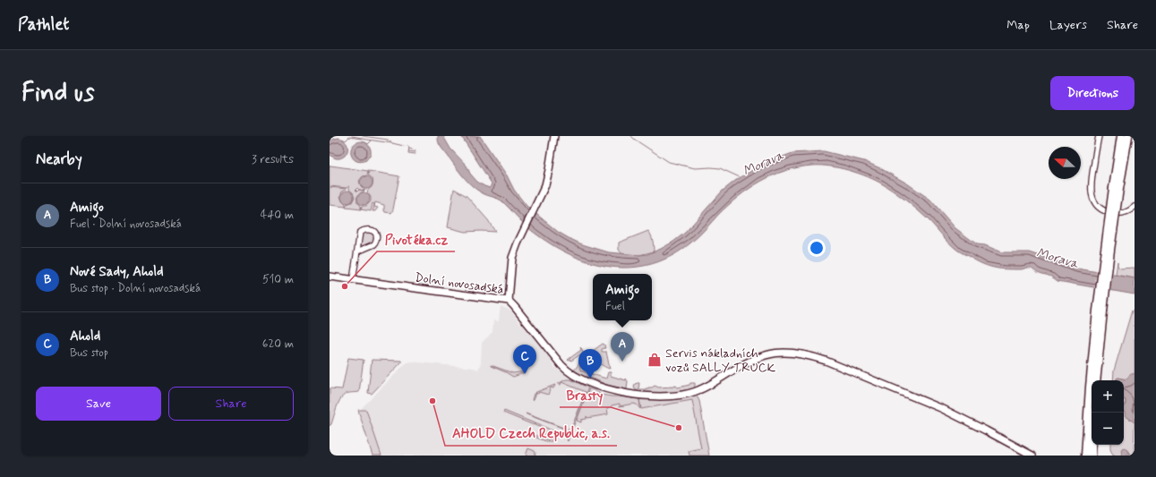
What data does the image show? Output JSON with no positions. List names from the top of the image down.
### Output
{
  "streets": {
    "main road": ["Dolní novosadská"]
  },
  "water": ["Morava"],
  "places": {
    "other": ["Pivotéka.cz", "AHOLD Czech Republic, a.s.", "Brasty"],
    "shop": ["Servis nákladních vozů SALLY TRUCK"]
  },
  "north": "left",
  "page": {
    "header": "Pathlet",
    "nav": ["Map", "Layers", "Share"],
    "buttons": [
      "Directions",
      ["Save", "Share"]
    ],
    "title": "Find us",
    "heading": ["Nearby", "3 results"],
    "list": [
      {
        "mark": "A",
        "name": "Amigo",
        "note": "Fuel · Dolní novosadská",
        "value": "440 m"
      },
      {
        "mark": "B",
        "name": "Nové Sady, Ahold",
        "note": "Bus stop · Dolní novosadská",
        "value": "510 m"
      },
      {
        "mark": "C",
        "name": "Ahold",
        "note": "Bus stop",
        "value": "620 m"
      }
    ],
    "popup": ["Amigo", "Fuel"],
    "pins": ["A", "C", "B"],
    "map_buttons": ["+", "−"]
  }
}
